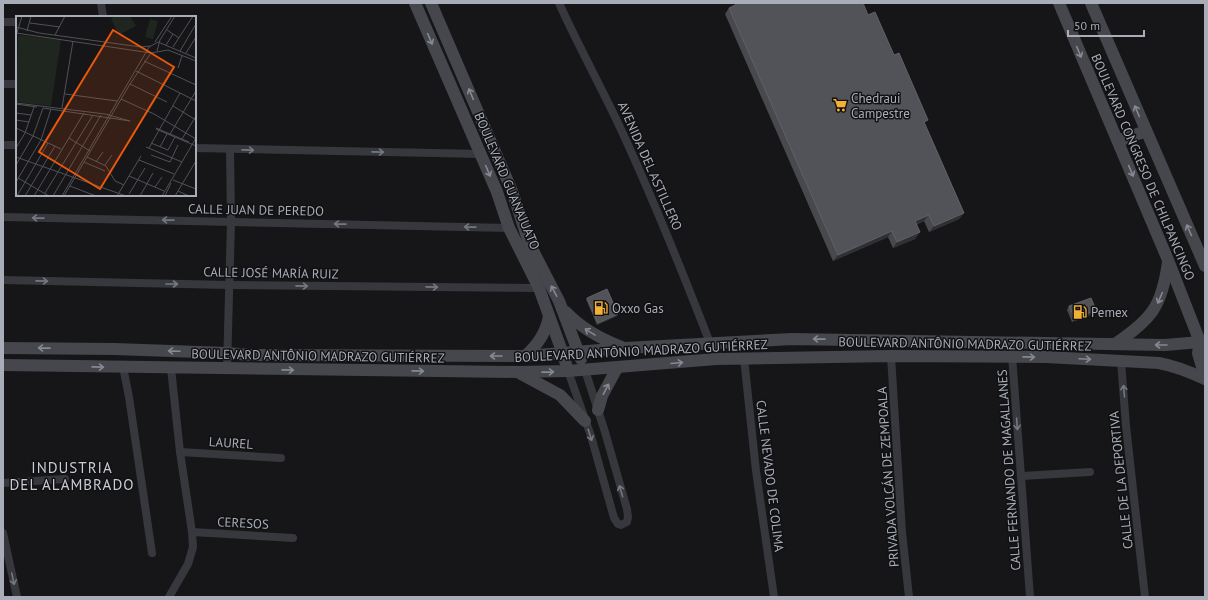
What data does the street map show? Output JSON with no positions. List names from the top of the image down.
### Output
{
  "streets": {
    "street": [
      "AVENIDA DEL ASTILLERO",
      "BOULEVARD CONGRESO DE CHILPANCINGO",
      "BOULEVARD GUANAJUATO",
      "CALLE JUAN DE PEREDO",
      "CALLE JOSÉ MARÍA RUIZ",
      "BOULEVARD ANTÔNIO MADRAZO GUTIÉRREZ",
      "LAUREL",
      "CALLE FERNANDO DE MAGALLANES",
      "CALLE NEVADO DE COLIMA",
      "PRIVADA VOLCÁN DE ZEMPOALA",
      "CALLE DE LA DEPORTIVA",
      "CERESOS"
    ]
  },
  "crossings": [
    ["AVENIDA DEL ASTILLERO", "BOULEVARD ANTÔNIO MADRAZO GUTIÉRREZ"],
    ["BOULEVARD CONGRESO DE CHILPANCINGO", "BOULEVARD ANTÔNIO MADRAZO GUTIÉRREZ"],
    ["BOULEVARD GUANAJUATO", "CALLE JUAN DE PEREDO"],
    ["BOULEVARD GUANAJUATO", "CALLE JOSÉ MARÍA RUIZ"],
    ["BOULEVARD GUANAJUATO", "BOULEVARD ANTÔNIO MADRAZO GUTIÉRREZ"],
    ["BOULEVARD ANTÔNIO MADRAZO GUTIÉRREZ", "CALLE FERNANDO DE MAGALLANES"],
    ["BOULEVARD ANTÔNIO MADRAZO GUTIÉRREZ", "CALLE NEVADO DE COLIMA"],
    ["BOULEVARD ANTÔNIO MADRAZO GUTIÉRREZ", "PRIVADA VOLCÁN DE ZEMPOALA"],
    ["BOULEVARD ANTÔNIO MADRAZO GUTIÉRREZ", "CALLE DE LA DEPORTIVA"]
  ],
  "one_way": [
    "CALLE JUAN DE PEREDO",
    "CALLE JOSÉ MARÍA RUIZ",
    "CALLE FERNANDO DE MAGALLANES",
    "CALLE DE LA DEPORTIVA"
  ],
  "districts": ["INDUSTRIA DEL ALAMBRADO"],
  "places": {
    "supermarket": ["Chedraui Campestre"],
    "fuel station": ["Oxxo Gas", "Pemex"]
  },
  "scale_bar": "50 m"
}
